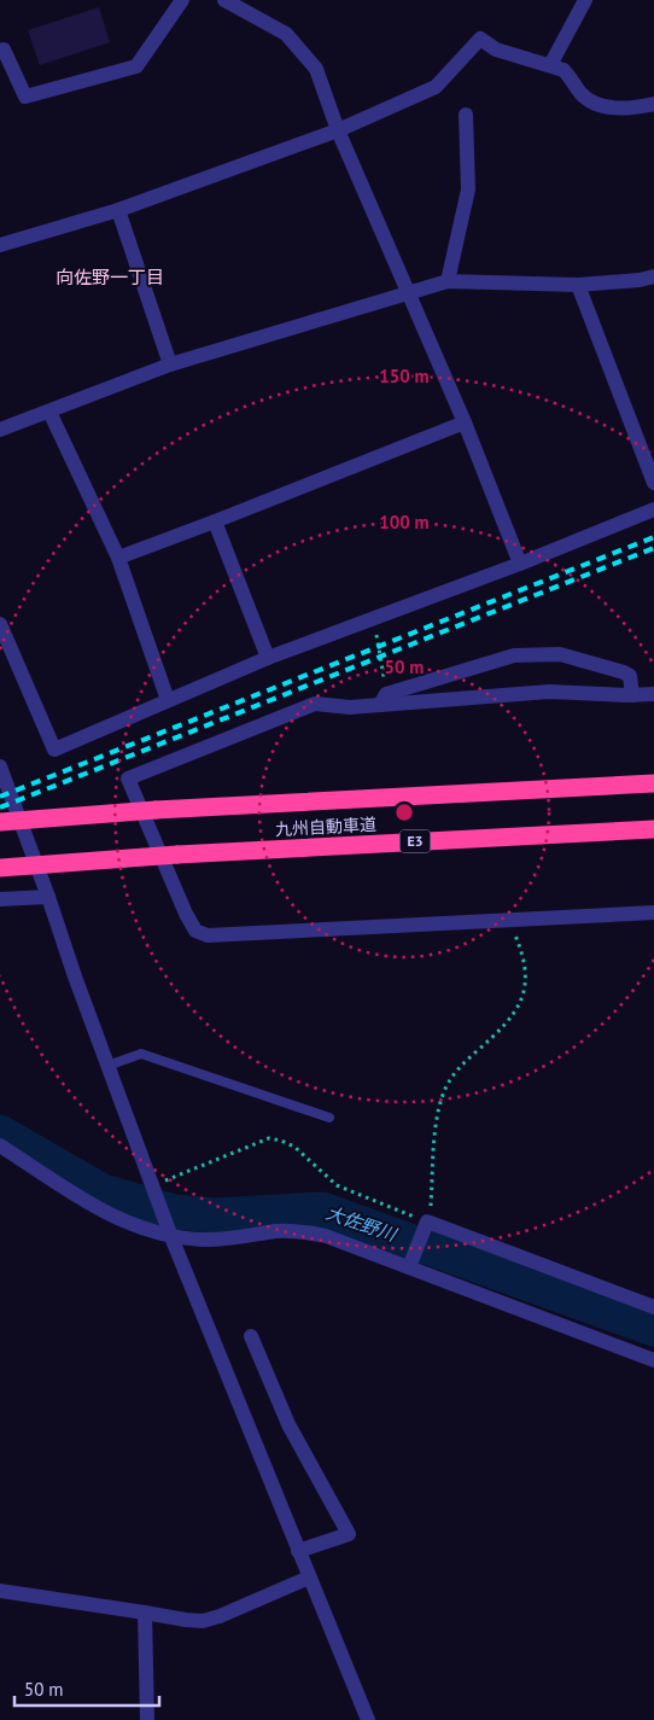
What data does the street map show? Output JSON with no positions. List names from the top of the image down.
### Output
{
  "streets": {
    "highway": ["九州自動車道", "E3"]
  },
  "districts": ["向佐野一丁目"],
  "water": ["大佐野川"],
  "scale_bar": "50 m",
  "rings": ["150 m", "100 m", "50 m"]
}
